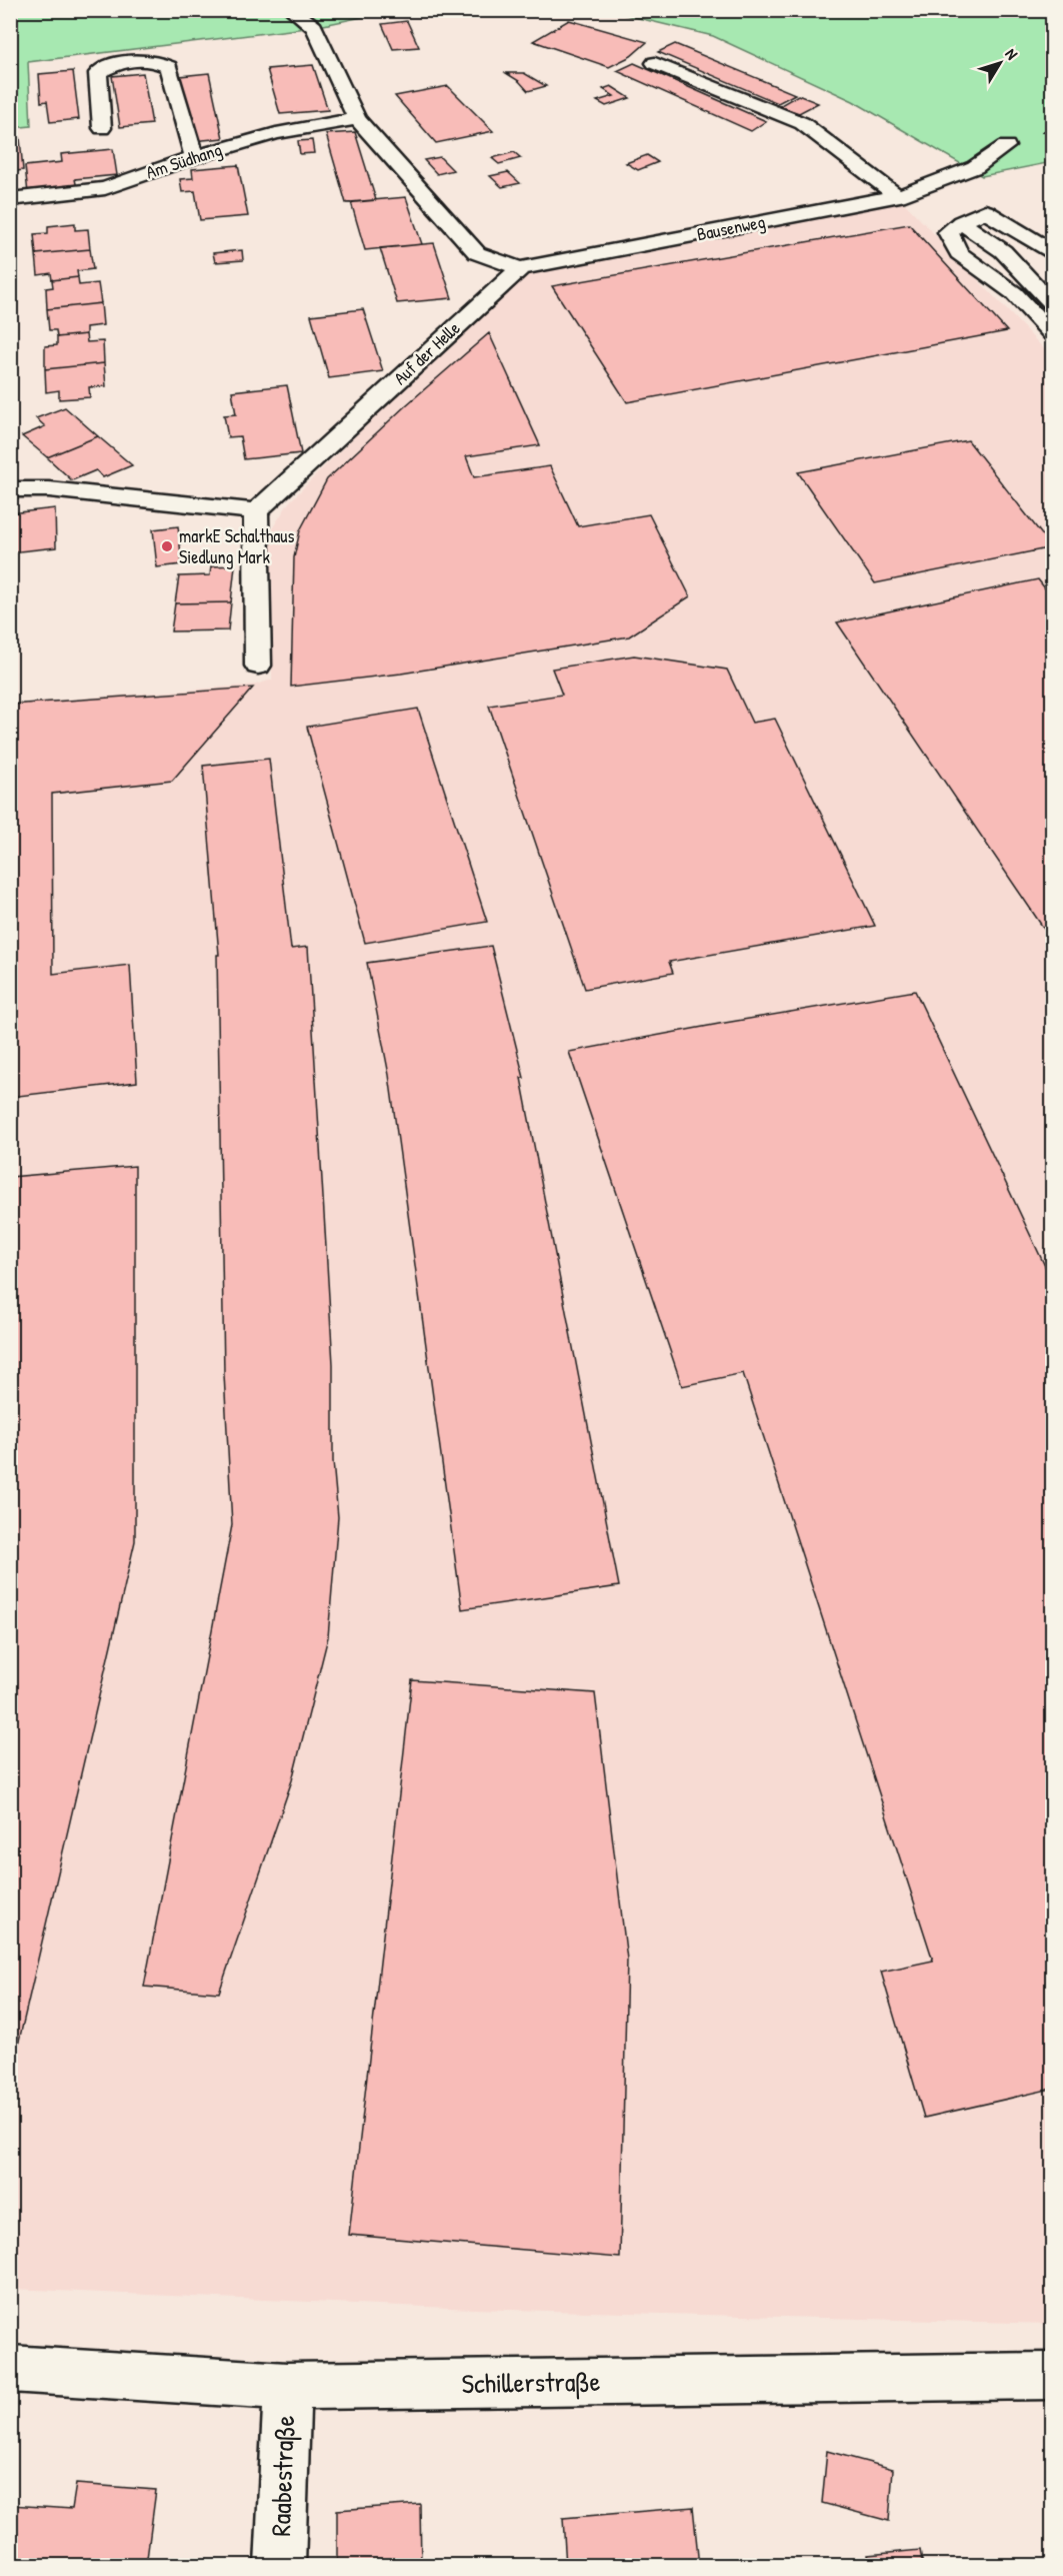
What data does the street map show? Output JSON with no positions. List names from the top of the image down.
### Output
{
  "streets": {
    "street": [
      "Am Südhang",
      "Bausenweg",
      "Auf der Helle",
      "Schillerstraße",
      "Raabestraße"
    ]
  },
  "crossings": [
    ["Bausenweg", "Auf der Helle"],
    ["Schillerstraße", "Raabestraße"]
  ],
  "places": ["markE Schalthaus Siedlung Mark"],
  "north": "top right"
}
